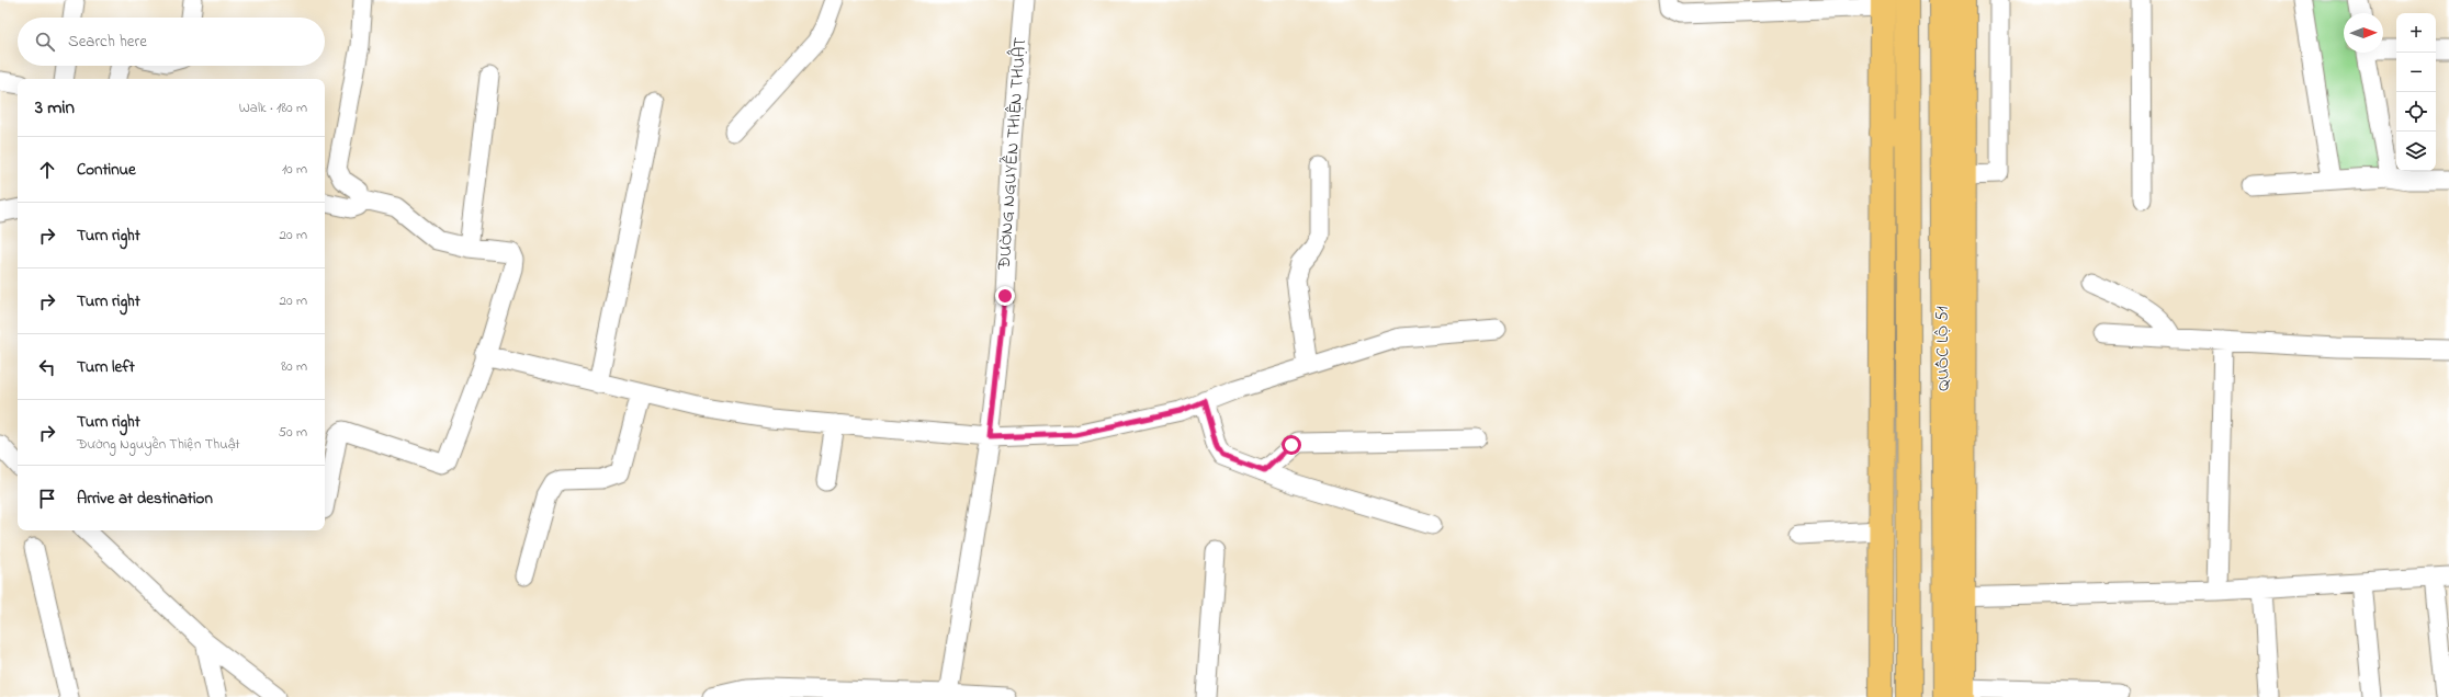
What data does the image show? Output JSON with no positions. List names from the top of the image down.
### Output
{
  "streets": {
    "main road": ["QUỐC LỘ 51"],
    "street": ["ĐƯỜNG NGUYỄN THIỆN THUẬT"]
  },
  "north": "right",
  "page": {
    "map_buttons": ["+", "−"],
    "search": "Search here",
    "heading": ["3 min", "Walk · 180 m"],
    "list": [
      ["Continue", "10 m"],
      ["Turn right", "20 m"],
      ["Turn right", "20 m"],
      ["Turn left", "80 m"],
      ["Turn right", "Đường Nguyễn Thiện Thuật", "50 m"],
      "Arrive at destination"
    ]
  }
}
